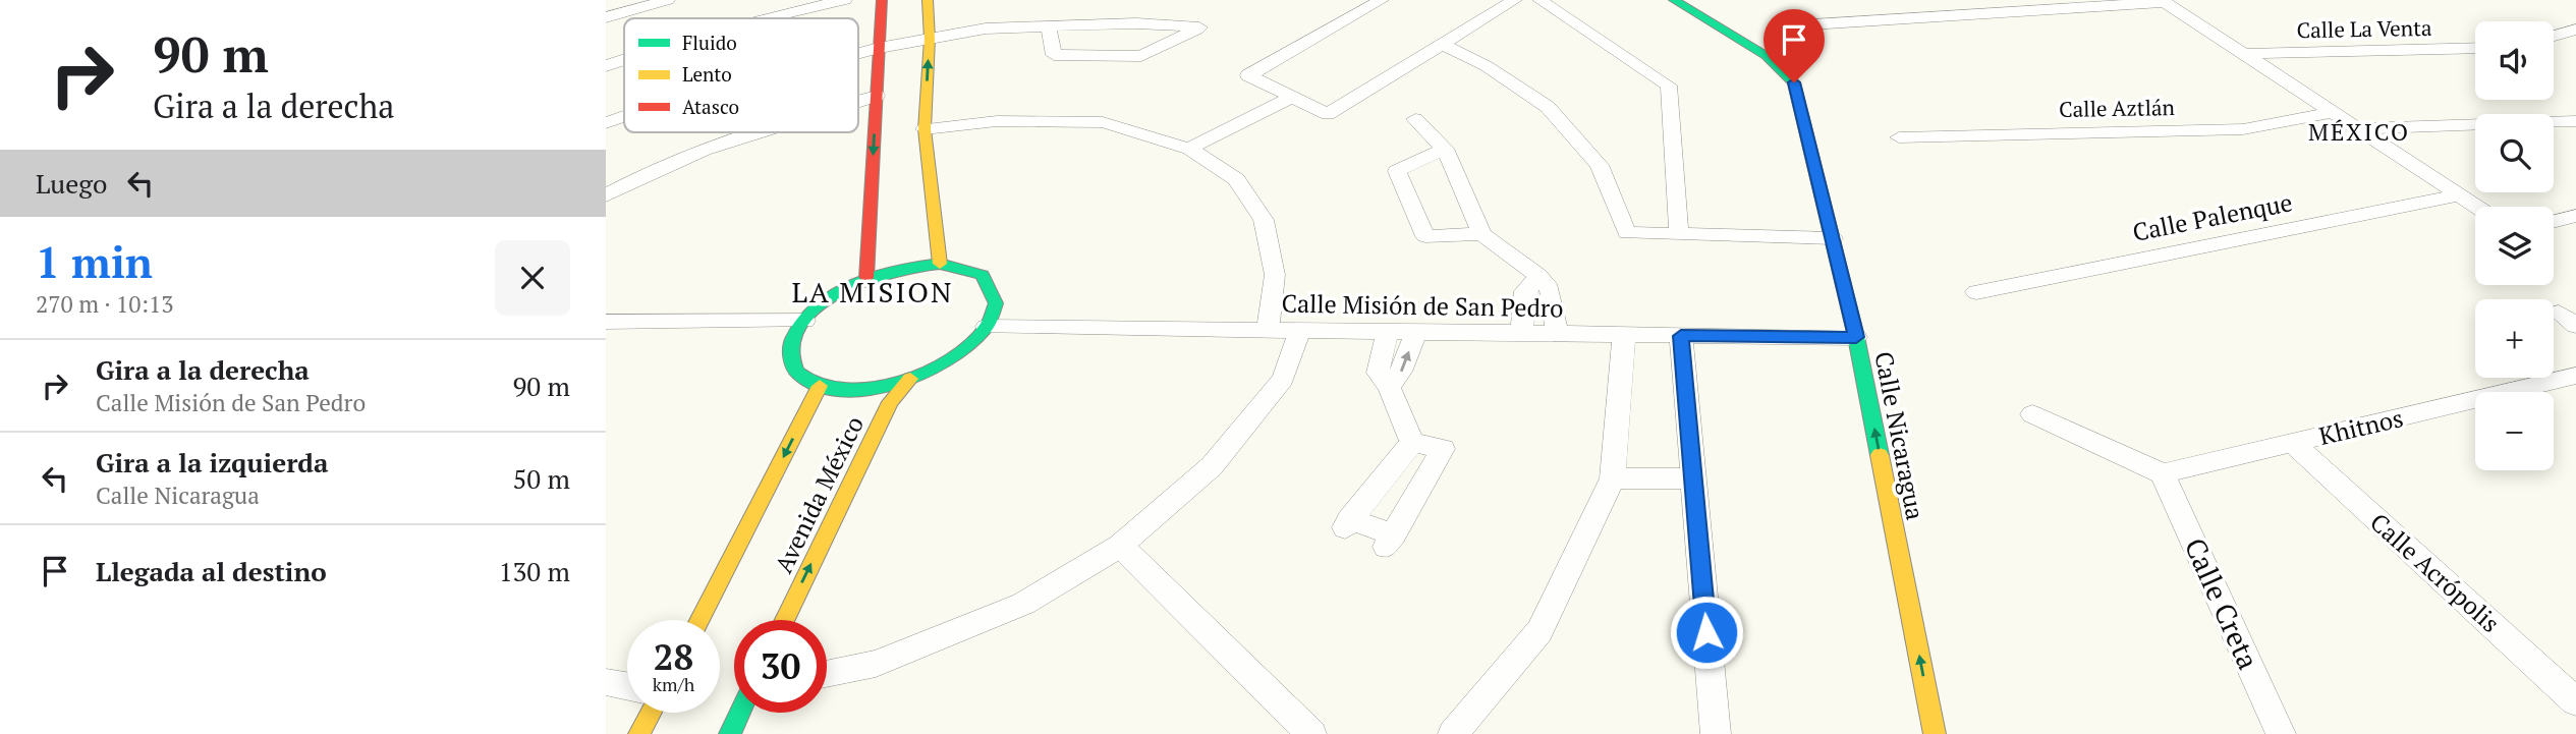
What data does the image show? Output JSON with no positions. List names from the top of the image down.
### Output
{
  "streets": {
    "street": [
      "Calle La Venta",
      "Calle Aztlán",
      "Calle Palenque",
      "Calle Misión de San Pedro",
      "Khitnos",
      "Calle Nicaragua",
      "Avenida México",
      "Calle Acrópolis",
      "Calle Creta"
    ]
  },
  "crossings": [
    ["Calle Misión de San Pedro", "Calle Nicaragua"],
    ["Khitnos", "Calle Acrópolis"],
    ["Khitnos", "Calle Creta"]
  ],
  "one_way": ["Calle Nicaragua"],
  "districts": ["MÉXICO", "LA MISION"],
  "legend": ["Fluido", "Lento", "Atasco"],
  "page": {
    "turn": ["90 m", "Gira a la derecha"],
    "map_buttons": ["+", "−"],
    "then": "Luego",
    "heading": ["1 min", "270 m · 10:13"],
    "list": [
      {
        "name": "Gira a la derecha",
        "note": "Calle Misión de San Pedro",
        "value": "90 m"
      },
      {
        "name": "Gira a la izquierda",
        "note": "Calle Nicaragua",
        "value": "50 m"
      },
      {
        "name": "Llegada al destino",
        "value": "130 m"
      }
    ],
    "speed": "28 km/h",
    "limit": "30"
  }
}
